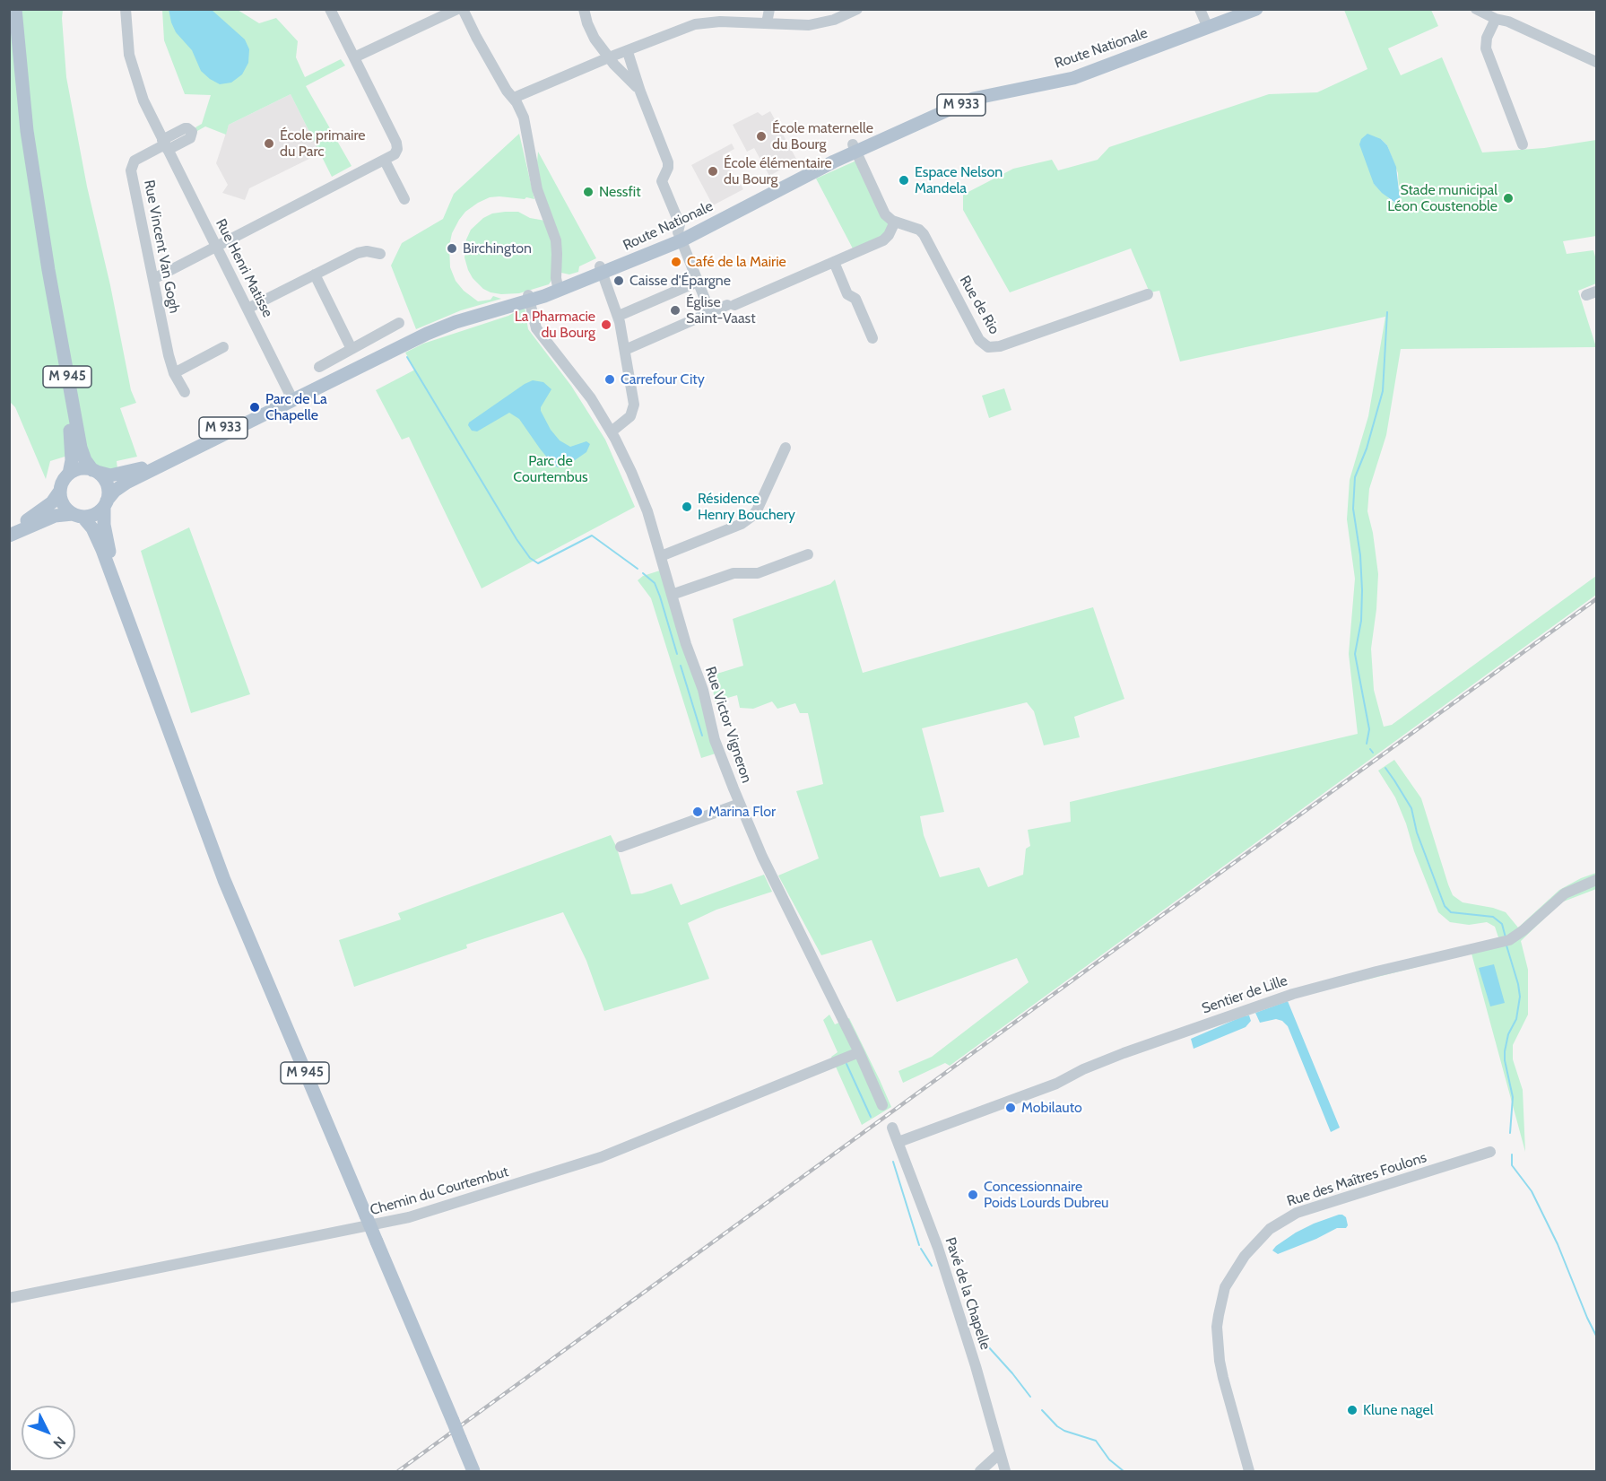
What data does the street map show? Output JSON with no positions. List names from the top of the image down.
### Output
{
  "streets": {
    "main road": ["Route Nationale", "M 933", "M 945"],
    "street": [
      "Rue Vincent Van Gogh",
      "Rue Henri Matisse",
      "Rue de Rio",
      "Rue Victor Vigneron",
      "Sentier de Lille",
      "Rue des Maîtres Foulons",
      "Chemin du Courtembut",
      "Pavé de la Chapelle"
    ]
  },
  "crossings": [
    ["Route Nationale", "Rue Henri Matisse"],
    ["Route Nationale", "M 945"],
    ["Route Nationale", "Rue Victor Vigneron"],
    ["Rue Vincent Van Gogh", "Rue Henri Matisse"],
    ["Rue Victor Vigneron", "Chemin du Courtembut"],
    ["Sentier de Lille", "Pavé de la Chapelle"]
  ],
  "parks": ["Parc de Courtembus"],
  "places": [
    "École maternelle du Bourg",
    "École primaire du Parc",
    "École élémentaire du Bourg",
    "Espace Nelson Mandela",
    "Nessfit",
    "Stade municipal Léon Coustenoble",
    "Birchington",
    "Café de la Mairie",
    "Caisse d'Épargne",
    "Église Saint-Vaast",
    "La Pharmacie du Bourg",
    "Carrefour City",
    "Parc de La Chapelle",
    "Résidence Henry Bouchery",
    "Marina Flor",
    "Mobilauto",
    "Concessionnaire Poids Lourds Dubreu",
    "Klune nagel"
  ],
  "north": "bottom right"
}
